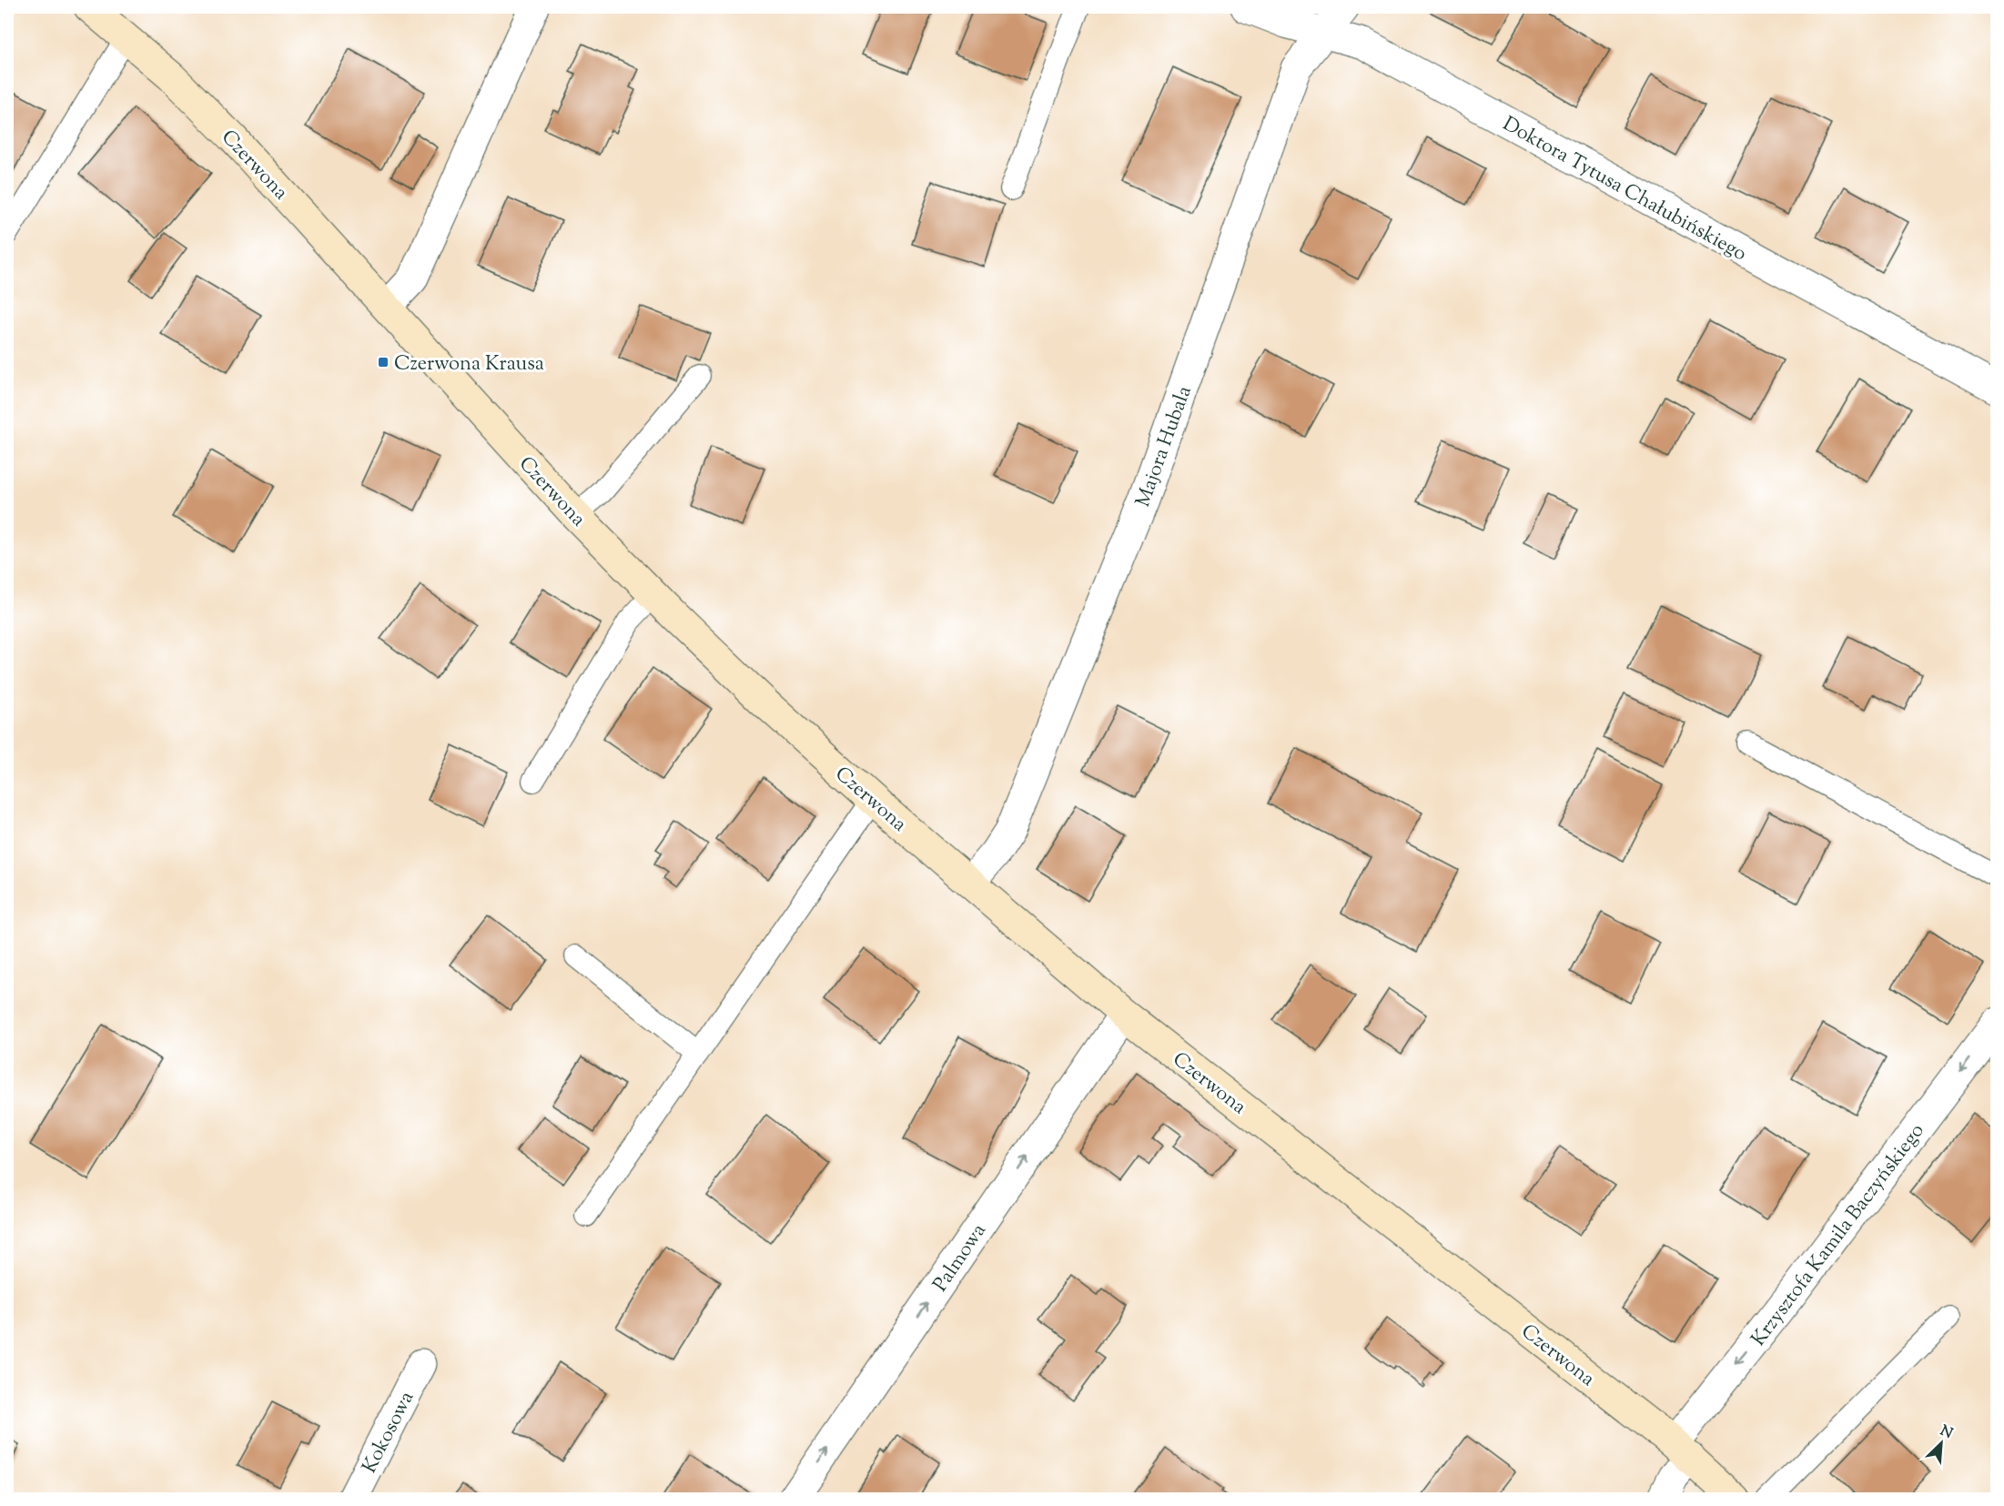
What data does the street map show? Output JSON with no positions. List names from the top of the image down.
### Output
{
  "streets": {
    "street": [
      "Czerwona",
      "Doktora Tytusa Chałubińskiego",
      "Majora Hubala",
      "Krzysztofa Kamila Baczyńskiego",
      "Palmowa",
      "Kokosowa"
    ]
  },
  "crossings": [
    ["Czerwona", "Majora Hubala"],
    ["Czerwona", "Krzysztofa Kamila Baczyńskiego"],
    ["Czerwona", "Palmowa"],
    ["Doktora Tytusa Chałubińskiego", "Majora Hubala"]
  ],
  "one_way": ["Krzysztofa Kamila Baczyńskiego", "Palmowa"],
  "places": {
    "transit": ["Czerwona Krausa"]
  },
  "north": "top right"
}
